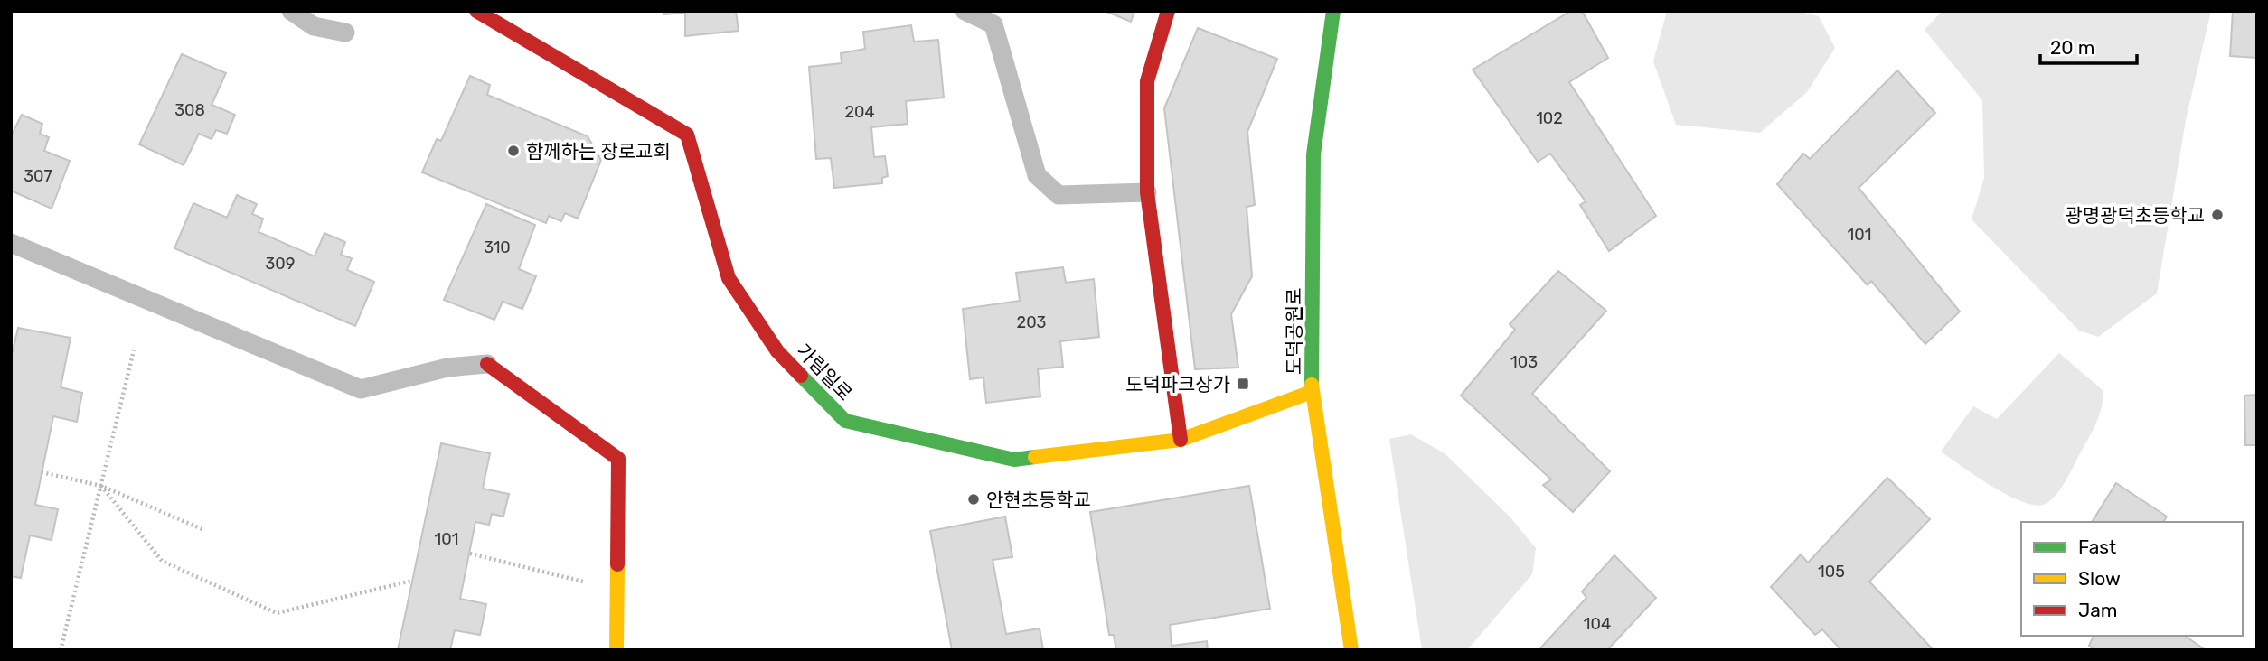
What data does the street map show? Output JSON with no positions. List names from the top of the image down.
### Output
{
  "streets": {
    "street": ["도덕공원로", "가림일로"]
  },
  "crossings": [
    ["도덕공원로", "가림일로"]
  ],
  "places": {
    "other": ["함께하는 장로교회", "광명광덕초등학교", "안현초등학교"],
    "transit": ["도덕파크상가"]
  },
  "house_numbers": [
    "308",
    "204",
    "102",
    "307",
    "101",
    "310",
    "309",
    "203",
    "103",
    "101",
    "105",
    "104"
  ],
  "legend": ["Fast", "Slow", "Jam"],
  "scale_bar": "20 m"
}
